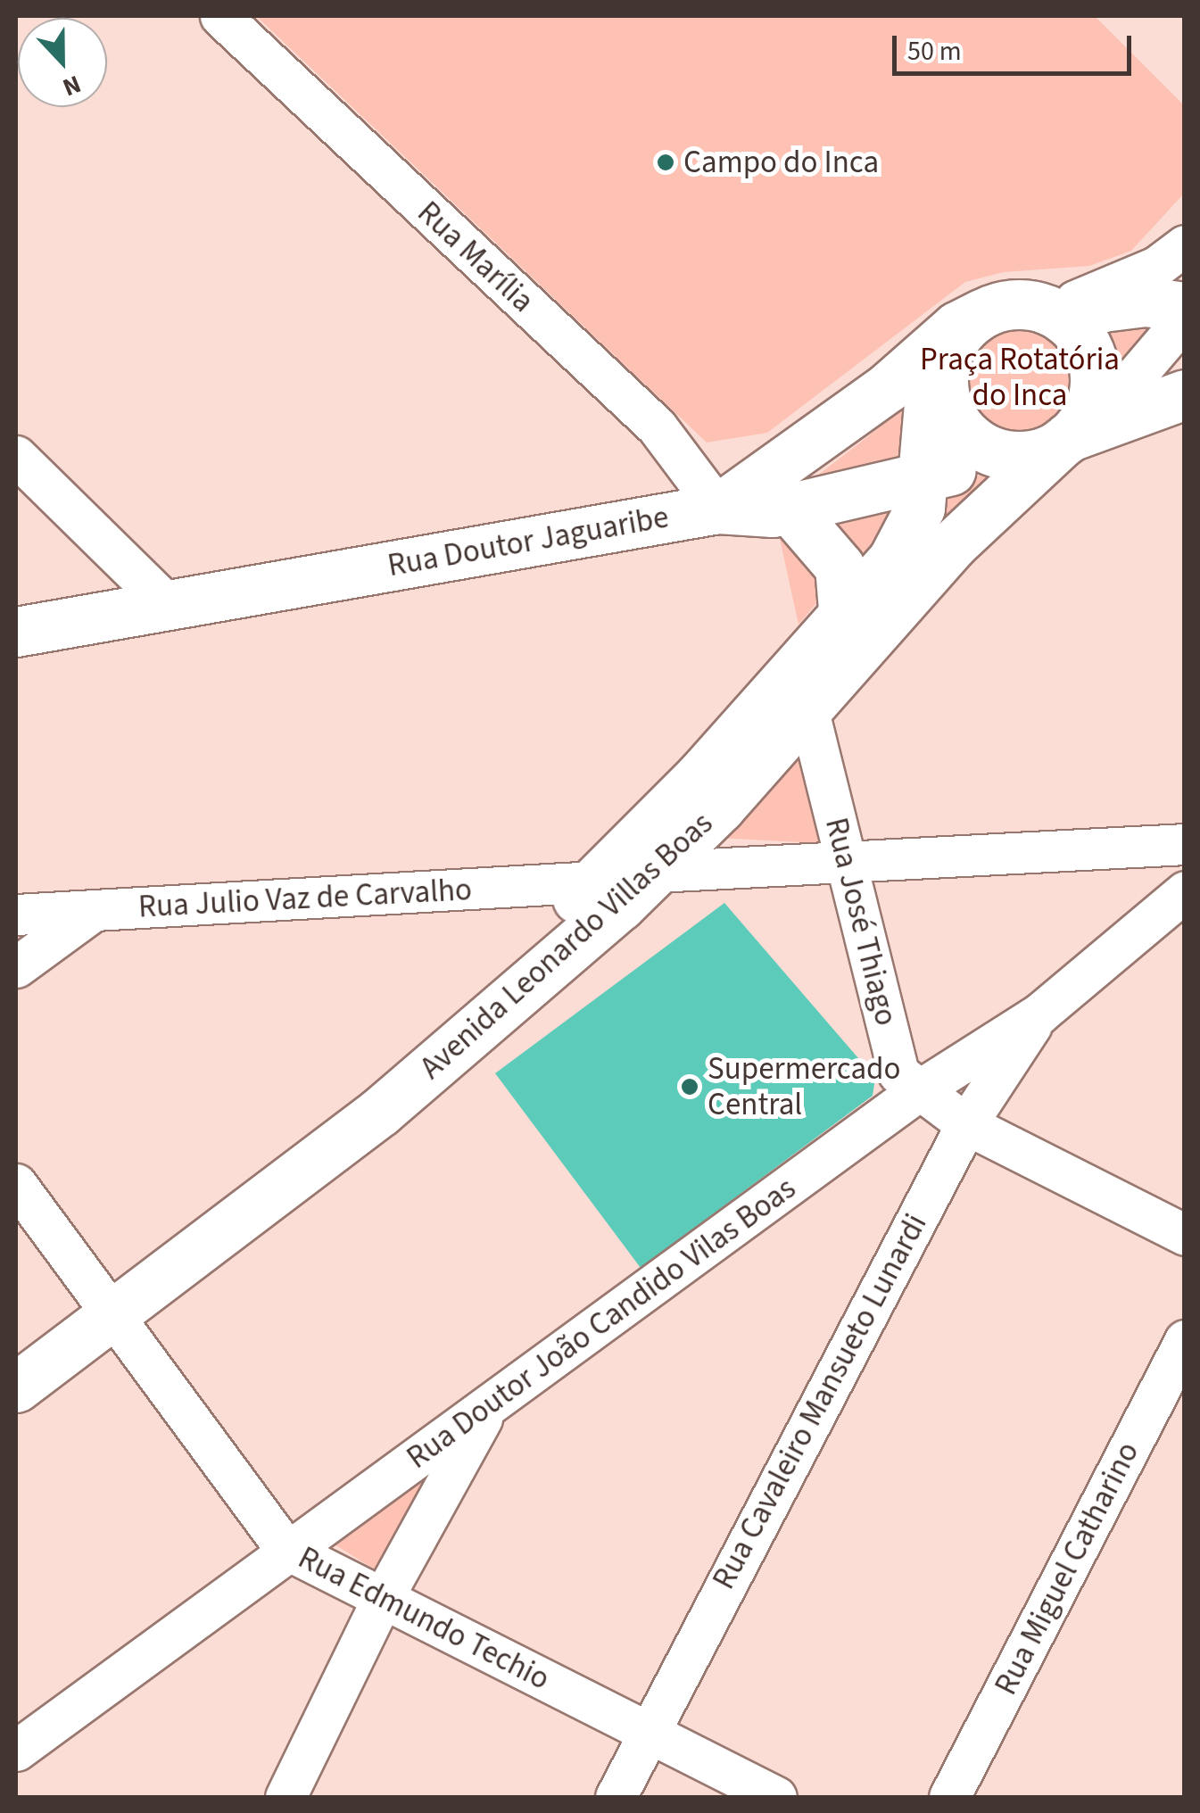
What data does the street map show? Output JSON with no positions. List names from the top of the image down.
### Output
{
  "streets": {
    "main road": ["Rua Doutor Jaguaribe", "Avenida Leonardo Villas Boas"],
    "street": [
      "Rua Marília",
      "Rua Julio Vaz de Carvalho",
      "Rua José Thiago",
      "Rua Doutor João Candido Vilas Boas",
      "Rua Cavaleiro Mansueto Lunardi",
      "Rua Miguel Catharino",
      "Rua Edmundo Techio"
    ]
  },
  "crossings": [
    ["Rua Marília", "Rua Doutor Jaguaribe"],
    ["Rua Doutor Jaguaribe", "Avenida Leonardo Villas Boas"],
    ["Rua Julio Vaz de Carvalho", "Avenida Leonardo Villas Boas"],
    ["Rua José Thiago", "Avenida Leonardo Villas Boas"],
    ["Rua José Thiago", "Rua Doutor João Candido Vilas Boas"],
    ["Rua José Thiago", "Rua Cavaleiro Mansueto Lunardi"],
    ["Avenida Leonardo Villas Boas", "Rua Edmundo Techio"],
    ["Rua Doutor João Candido Vilas Boas", "Rua Cavaleiro Mansueto Lunardi"],
    ["Rua Doutor João Candido Vilas Boas", "Rua Edmundo Techio"],
    ["Rua Cavaleiro Mansueto Lunardi", "Rua Edmundo Techio"]
  ],
  "parks": ["Praça Rotatória do Inca"],
  "places": ["Campo do Inca", "Supermercado Central"],
  "scale_bar": "50 m",
  "north": "bottom"
}
